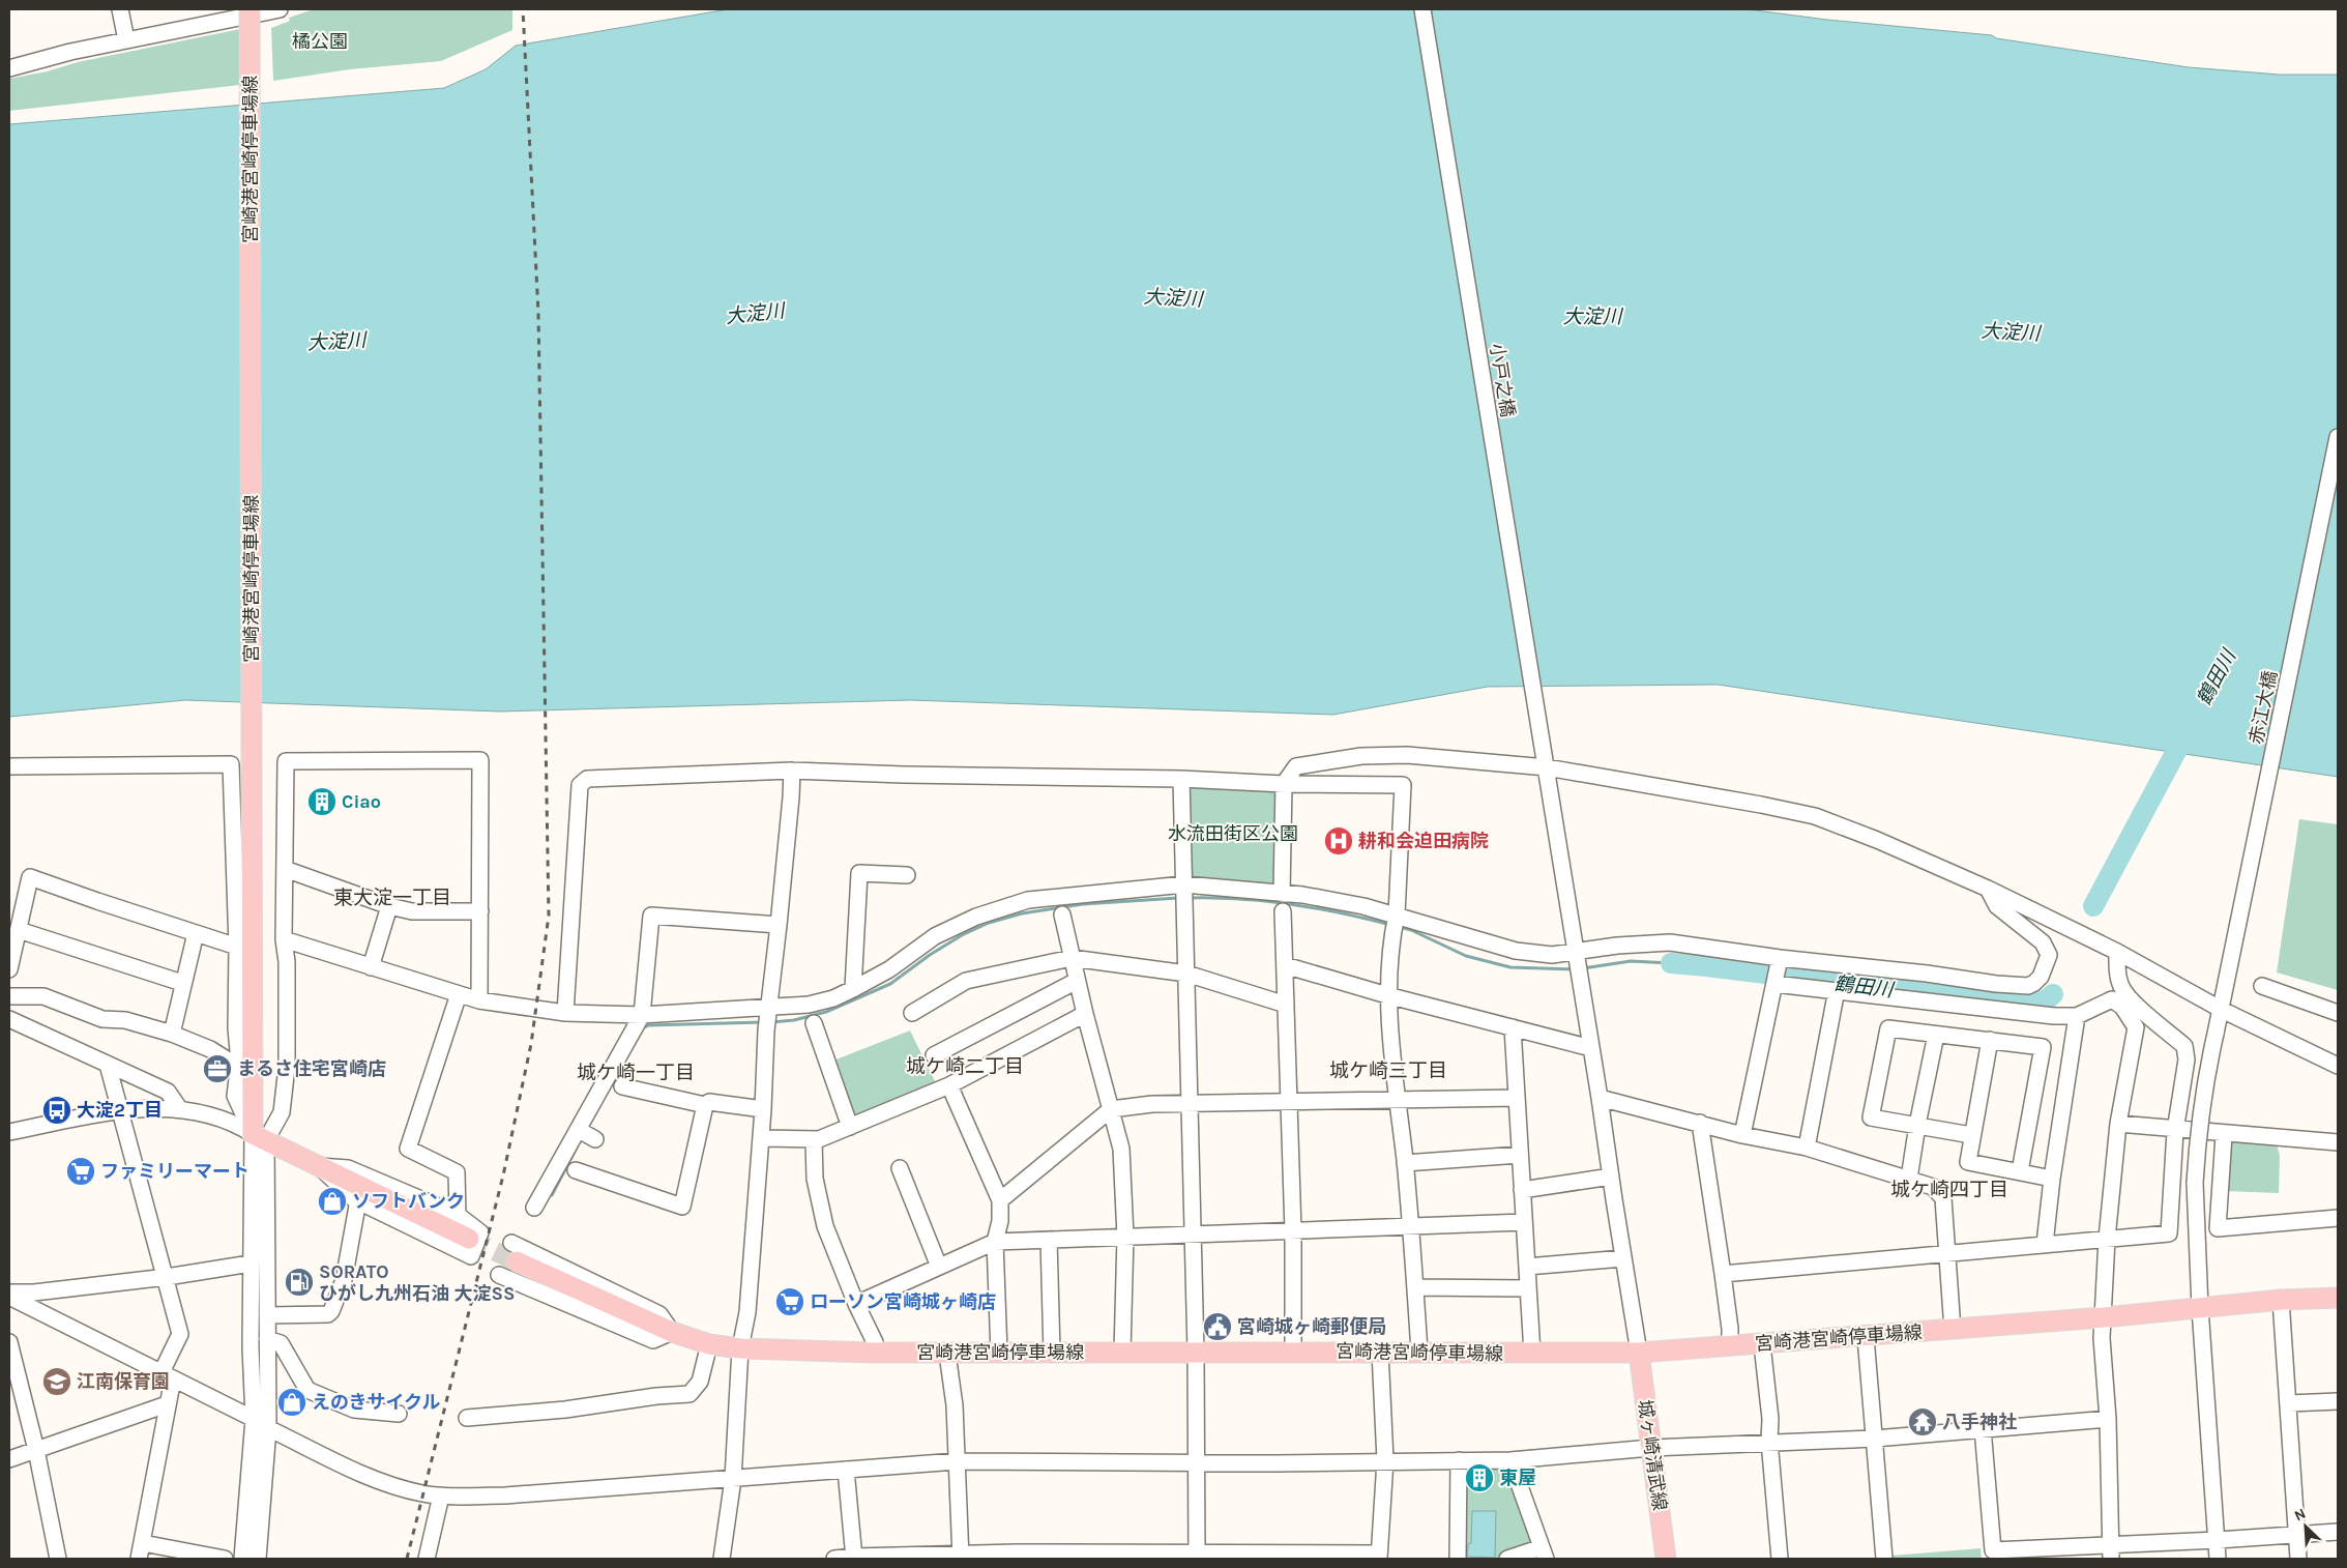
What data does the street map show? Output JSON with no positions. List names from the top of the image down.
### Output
{
  "streets": {
    "main road": ["宮崎港宮崎停車場線", "城ヶ崎清武線"],
    "street": ["小戸之橋", "赤江大橋"]
  },
  "crossings": [
    ["宮崎港宮崎停車場線", "小戸之橋"],
    ["宮崎港宮崎停車場線", "赤江大橋"],
    ["宮崎港宮崎停車場線", "城ヶ崎清武線"],
    ["小戸之橋", "城ヶ崎清武線"]
  ],
  "districts": [
    "東大淀一丁目",
    "城ケ崎二丁目",
    "城ケ崎三丁目",
    "城ケ崎一丁目",
    "城ケ崎四丁目"
  ],
  "water": ["大淀川", "鶴田川"],
  "parks": ["橘公園", "水流田街区公園"],
  "places": {
    "building": ["Ciao", "東屋"],
    "hospital": ["耕和会迫田病院"],
    "office": ["まるさ住宅宮崎店"],
    "bus stop": ["大淀2丁目"],
    "supermarket": ["ファミリーマート", "ローソン宮崎城ヶ崎店"],
    "shop": ["ソフトバンク", "えのきサイクル"],
    "fuel station": ["SORATO ひがし九州石油 大淀SS"],
    "public building": ["宮崎城ヶ崎郵便局"],
    "school or university": ["江南保育園"],
    "temple": ["八手神社"]
  },
  "north": "top left"
}
